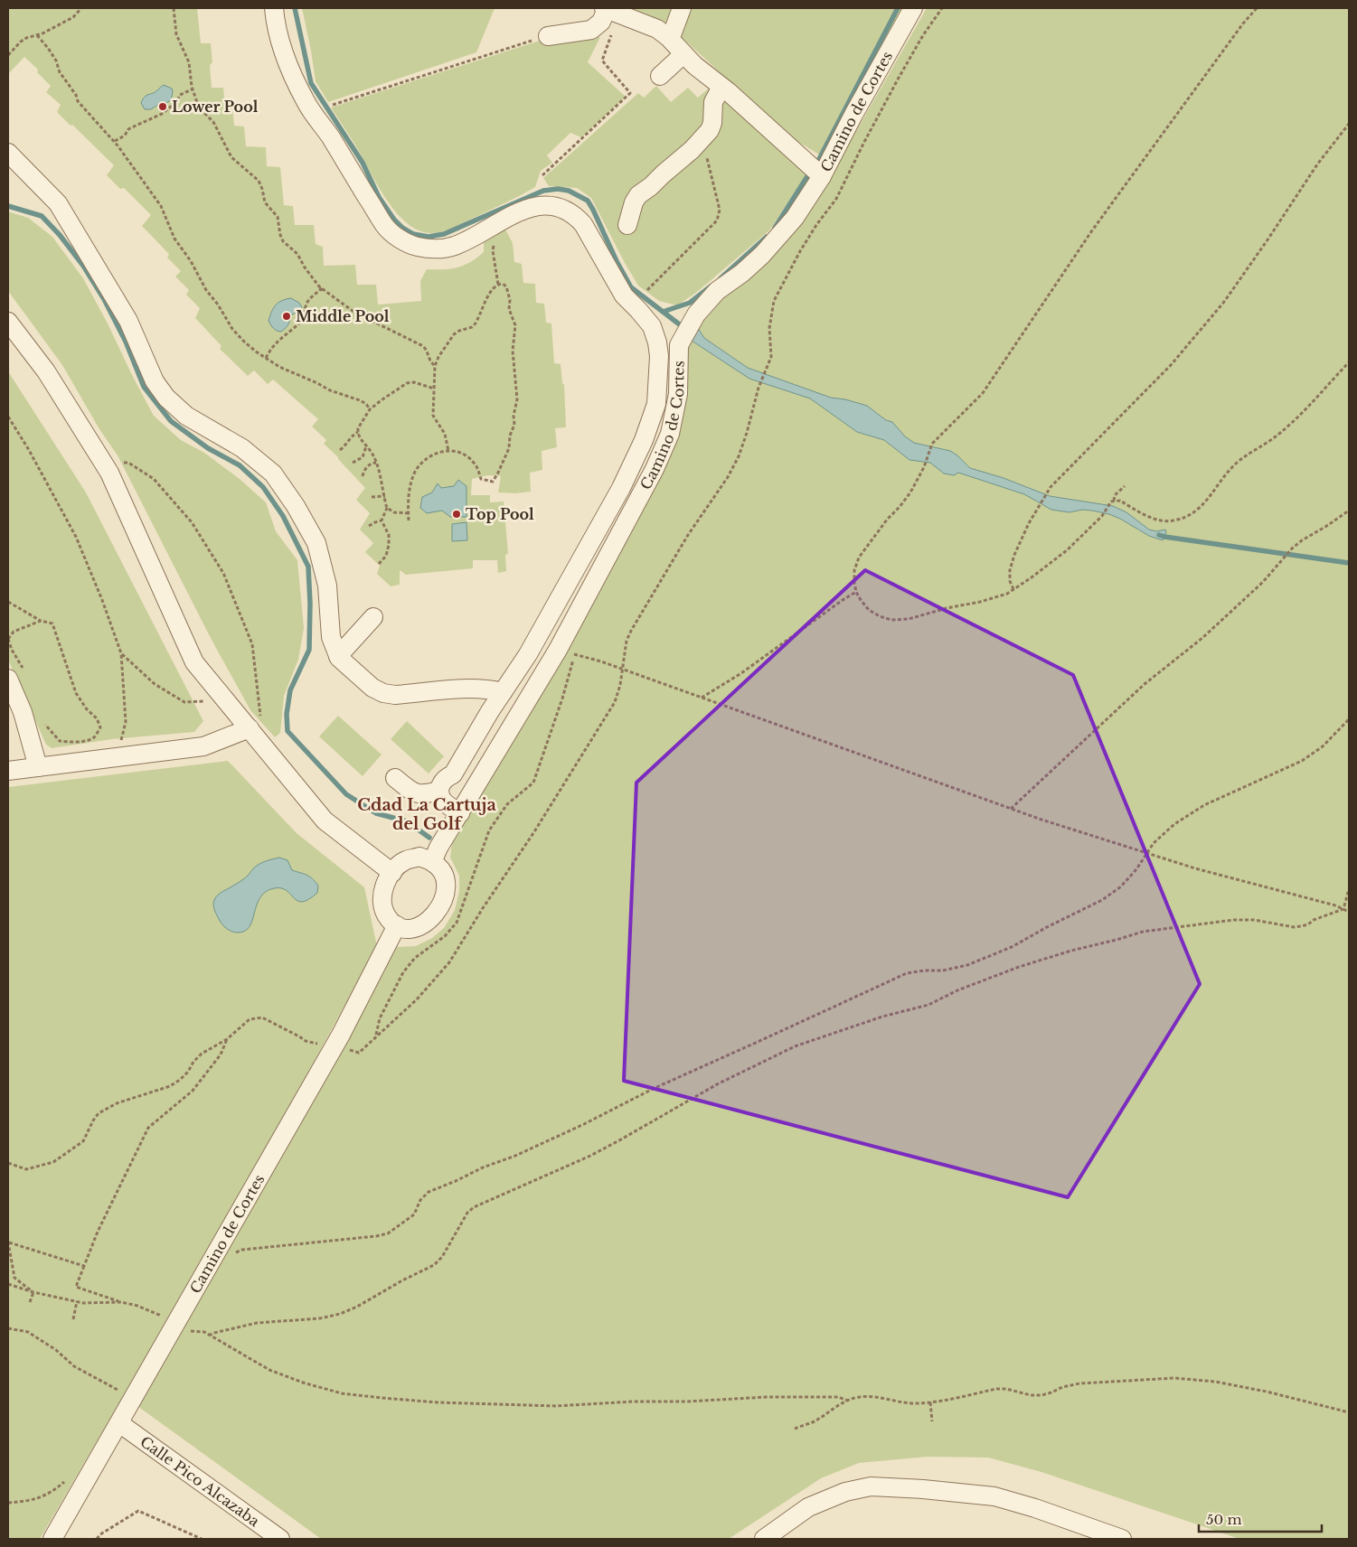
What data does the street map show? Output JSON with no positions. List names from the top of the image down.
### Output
{
  "streets": {
    "street": ["Camino de Cortes", "Calle Pico Alcazaba"]
  },
  "crossings": [
    ["Camino de Cortes", "Calle Pico Alcazaba"]
  ],
  "districts": ["Cdad La Cartuja del Golf"],
  "places": ["Lower Pool", "Middle Pool", "Top Pool"],
  "scale_bar": "50 m"
}
